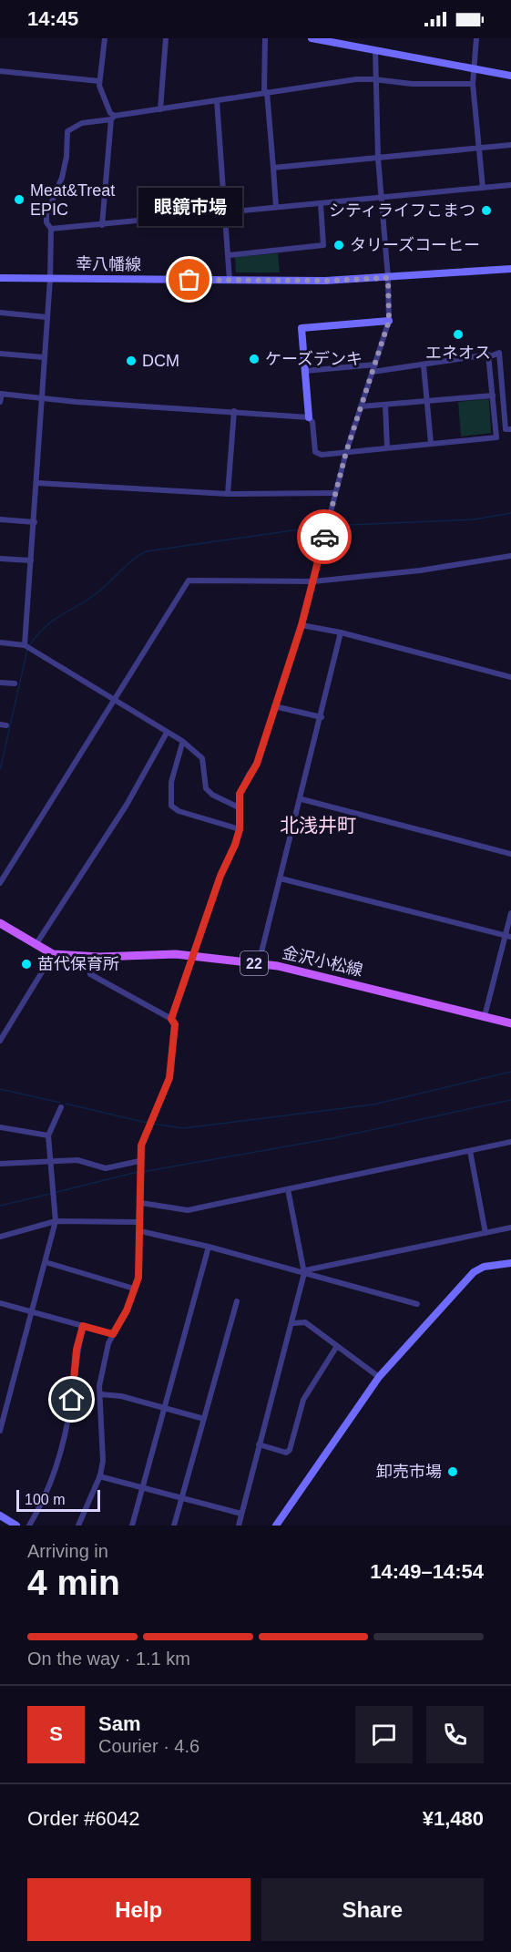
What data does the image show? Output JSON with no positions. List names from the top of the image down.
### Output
{
  "streets": {
    "main road": ["金沢小松線", "22"],
    "street": ["幸八幡線"]
  },
  "districts": ["北浅井町"],
  "places": [
    "Meat&Treat EPIC",
    "シティライフこまつ",
    "タリーズコーヒー",
    "眼鏡市場",
    "エネオス",
    "ケーズデンキ",
    "DCM",
    "苗代保育所",
    "卸売市場"
  ],
  "scale_bar": "100 m",
  "page": {
    "status": "14:45",
    "bubble": "眼鏡市場",
    "scale": "100 m",
    "heading": ["4 min", "Arriving in", "14:49–14:54"],
    "panel": [
      "Sam",
      "Courier · 4.6",
      "Order #6042",
      "¥1,480"
    ],
    "bar": "On the way · 1.1 km",
    "round": "S",
    "buttons": ["Help", "Share"]
  }
}
